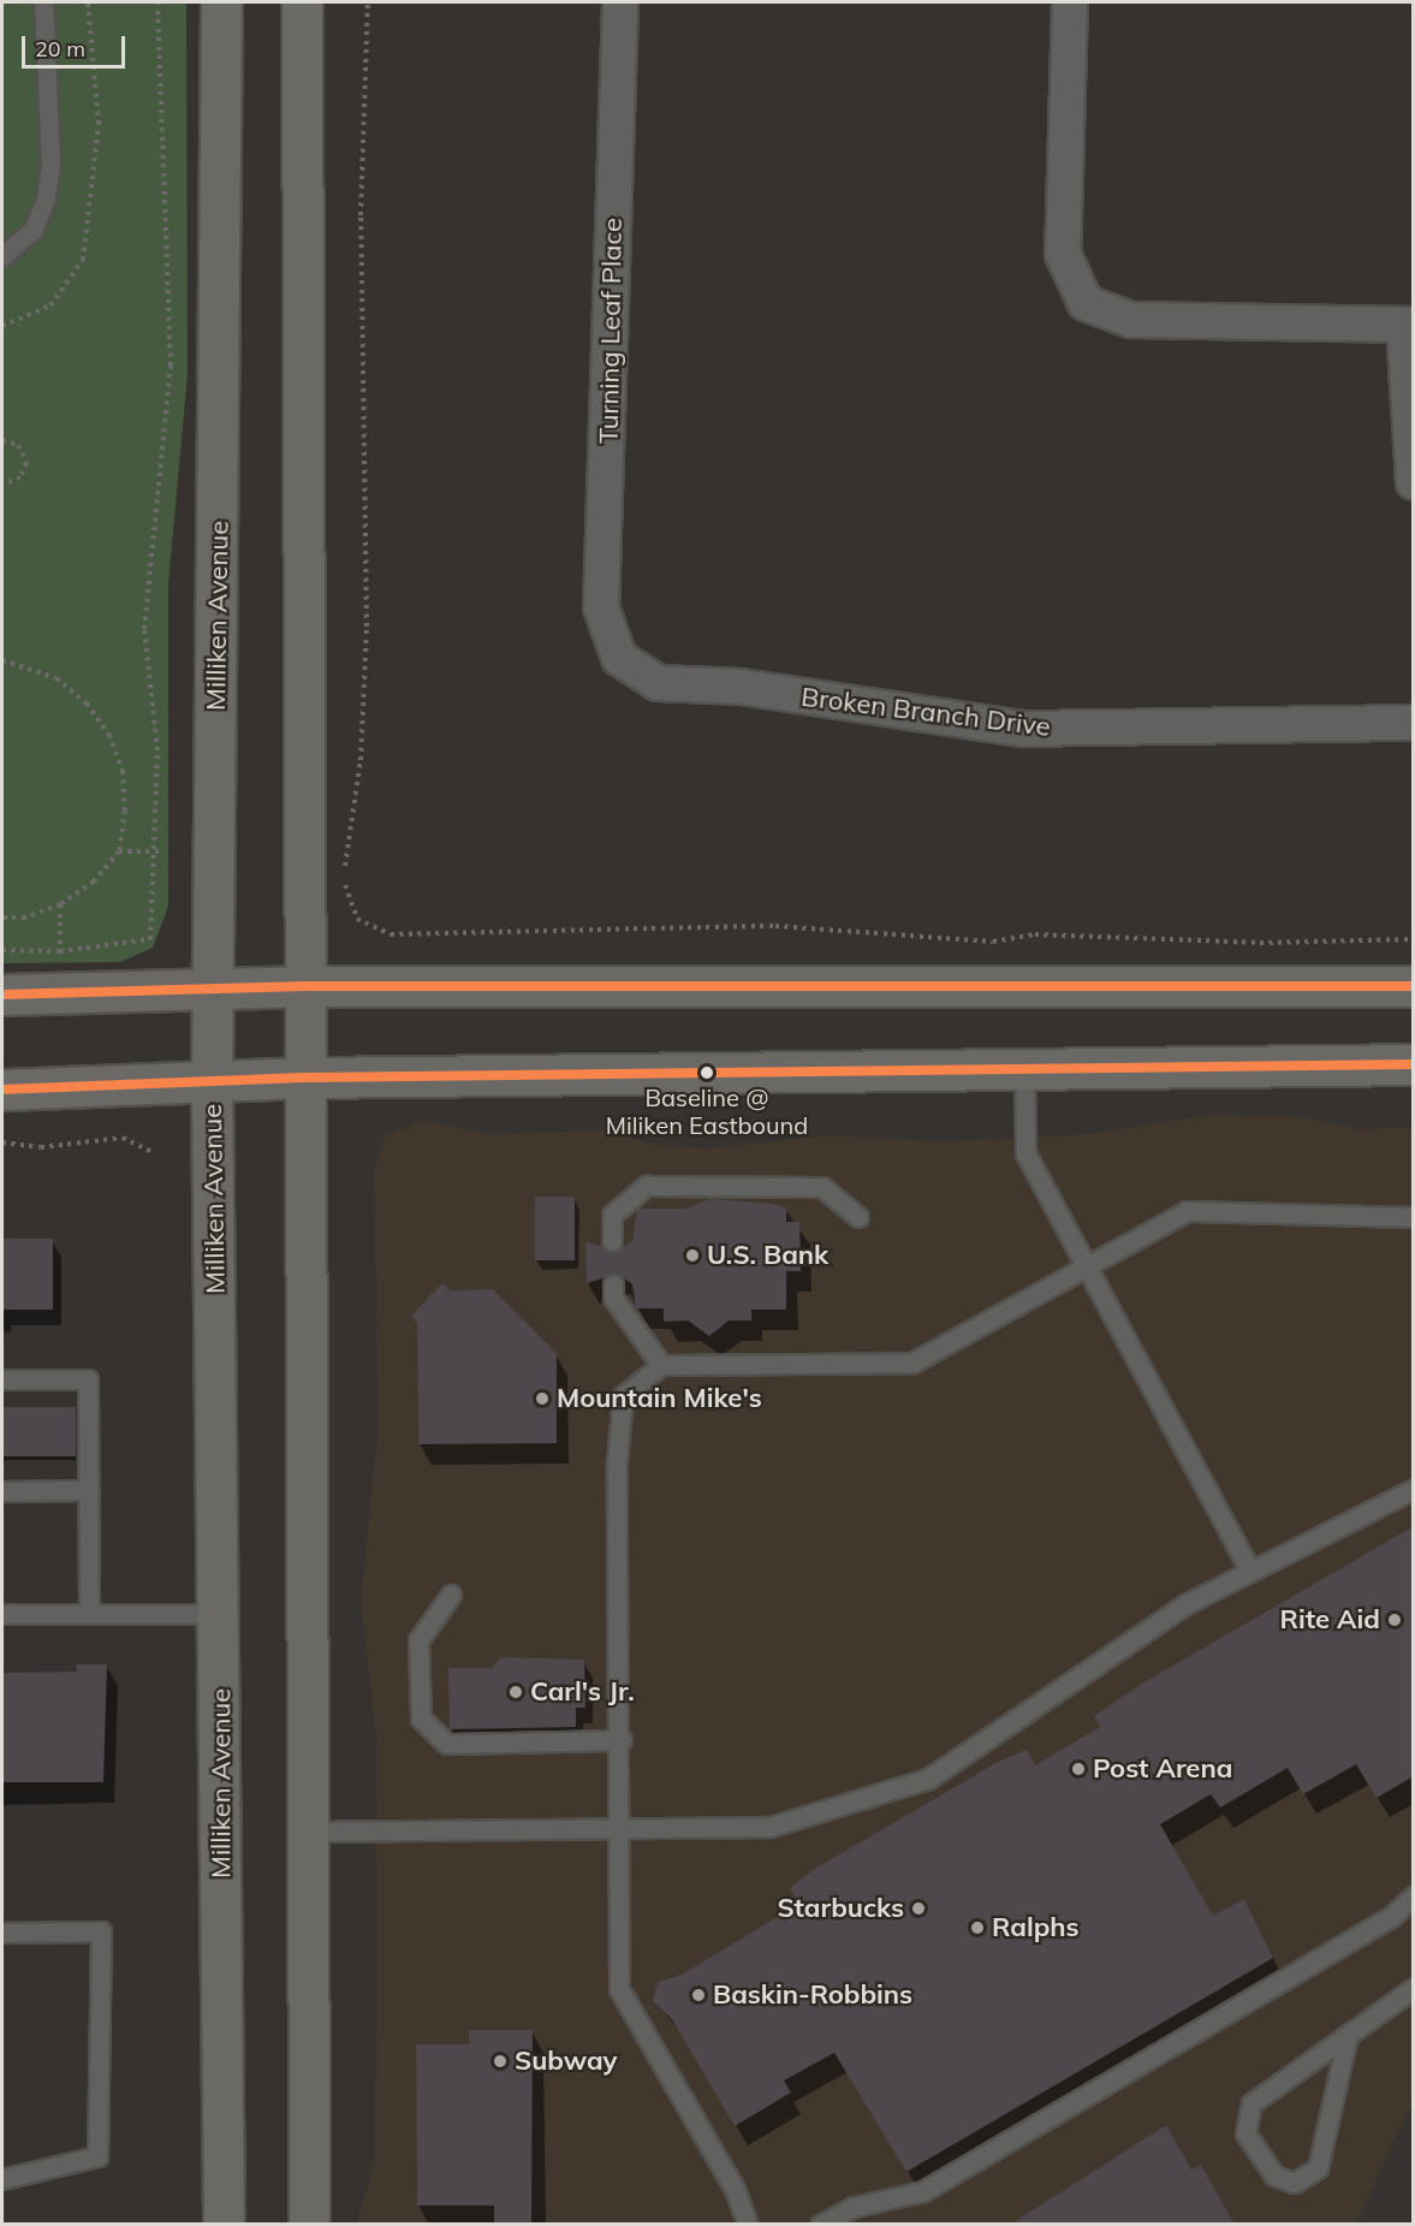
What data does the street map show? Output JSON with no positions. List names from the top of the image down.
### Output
{
  "streets": {
    "main road": ["Milliken Avenue"],
    "street": ["Turning Leaf Place", "Broken Branch Drive"]
  },
  "crossings": [
    ["Turning Leaf Place", "Broken Branch Drive"]
  ],
  "places": [
    "Baseline @ Miliken Eastbound",
    "U.S. Bank",
    "Mountain Mike's",
    "Rite Aid",
    "Carl's Jr.",
    "Post Arena",
    "Starbucks",
    "Ralphs",
    "Baskin-Robbins",
    "Subway"
  ],
  "scale_bar": "20 m"
}
